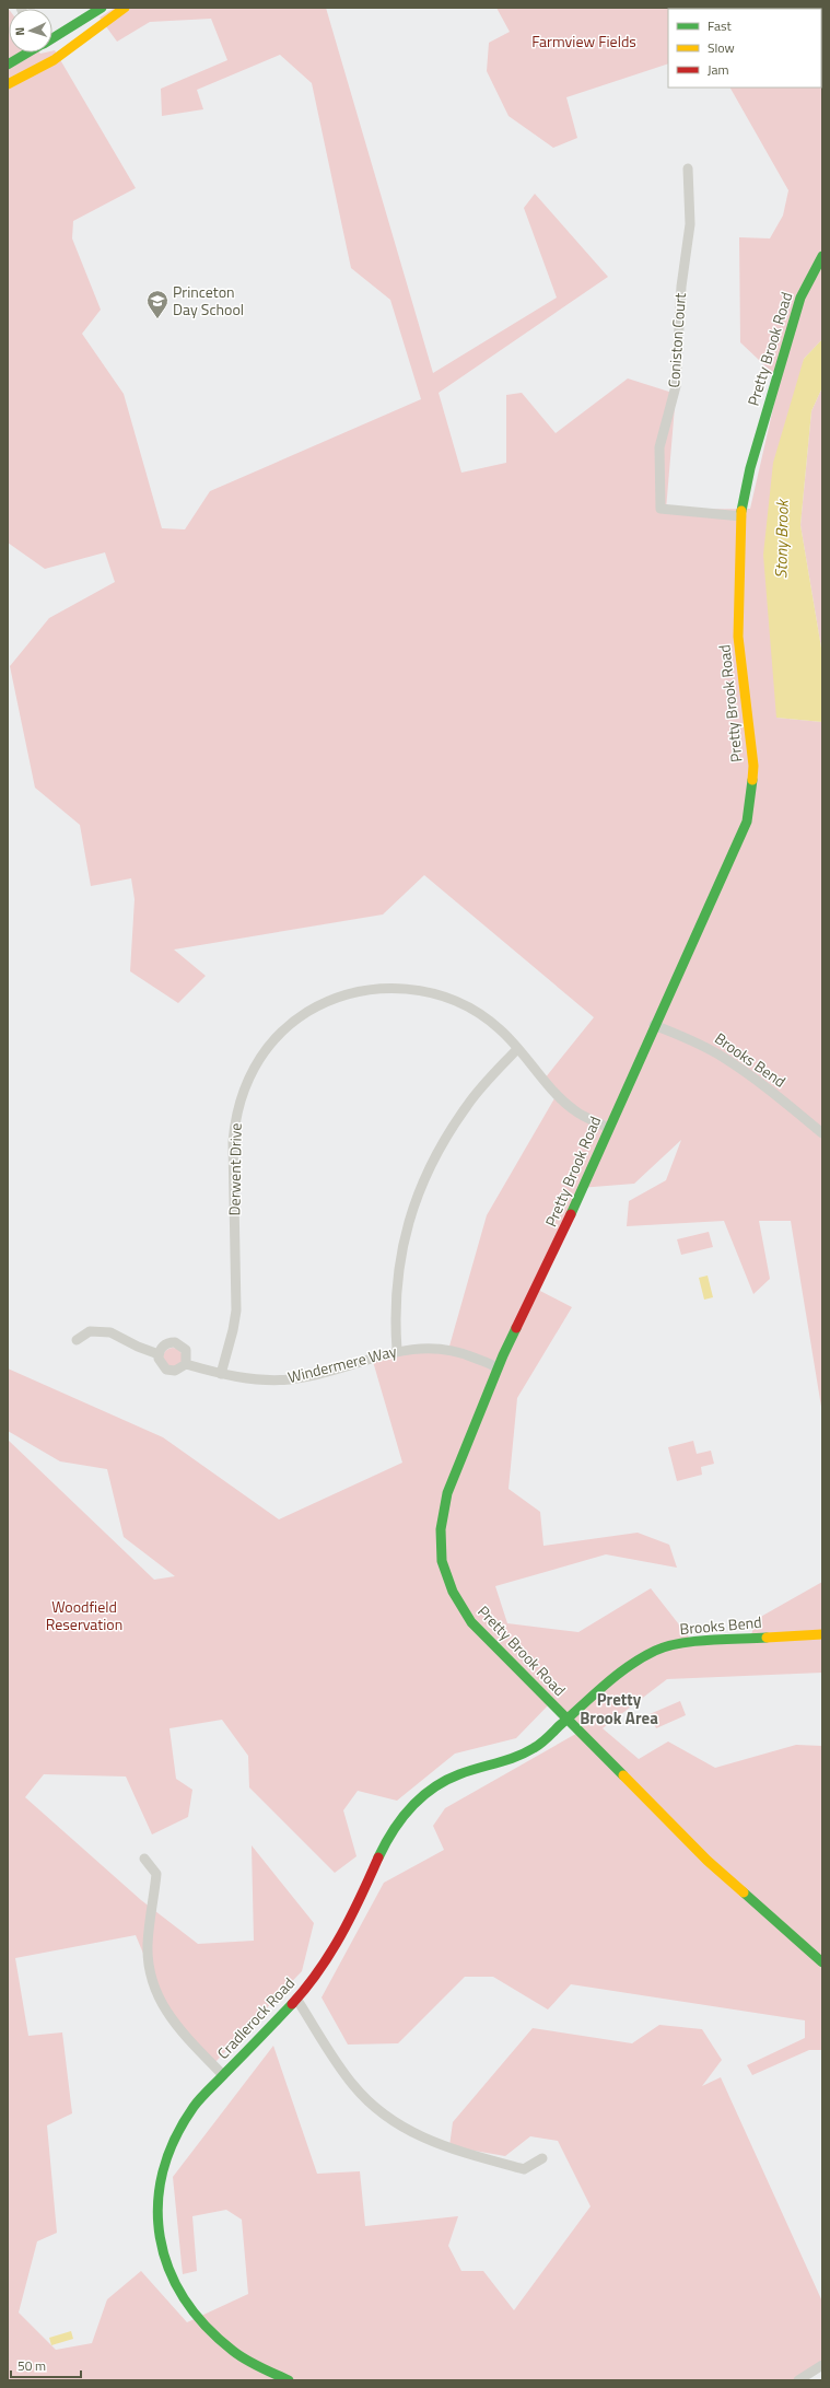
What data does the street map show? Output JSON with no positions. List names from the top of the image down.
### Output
{
  "streets": {
    "street": [
      "Coniston Court",
      "Pretty Brook Road",
      "Brooks Bend",
      "Derwent Drive",
      "Windermere Way",
      "Cradlerock Road"
    ]
  },
  "crossings": [
    ["Coniston Court", "Pretty Brook Road"],
    ["Pretty Brook Road", "Brooks Bend"],
    ["Pretty Brook Road", "Derwent Drive"],
    ["Pretty Brook Road", "Windermere Way"],
    ["Pretty Brook Road", "Cradlerock Road"],
    ["Brooks Bend", "Cradlerock Road"],
    ["Derwent Drive", "Windermere Way"]
  ],
  "districts": ["Pretty Brook Area"],
  "water": ["Stony Brook"],
  "parks": ["Farmview Fields", "Woodfield Reservation"],
  "places": {
    "school or university": ["Princeton Day School"]
  },
  "legend": ["Fast", "Slow", "Jam"],
  "scale_bar": "50 m",
  "north": "left"
}
